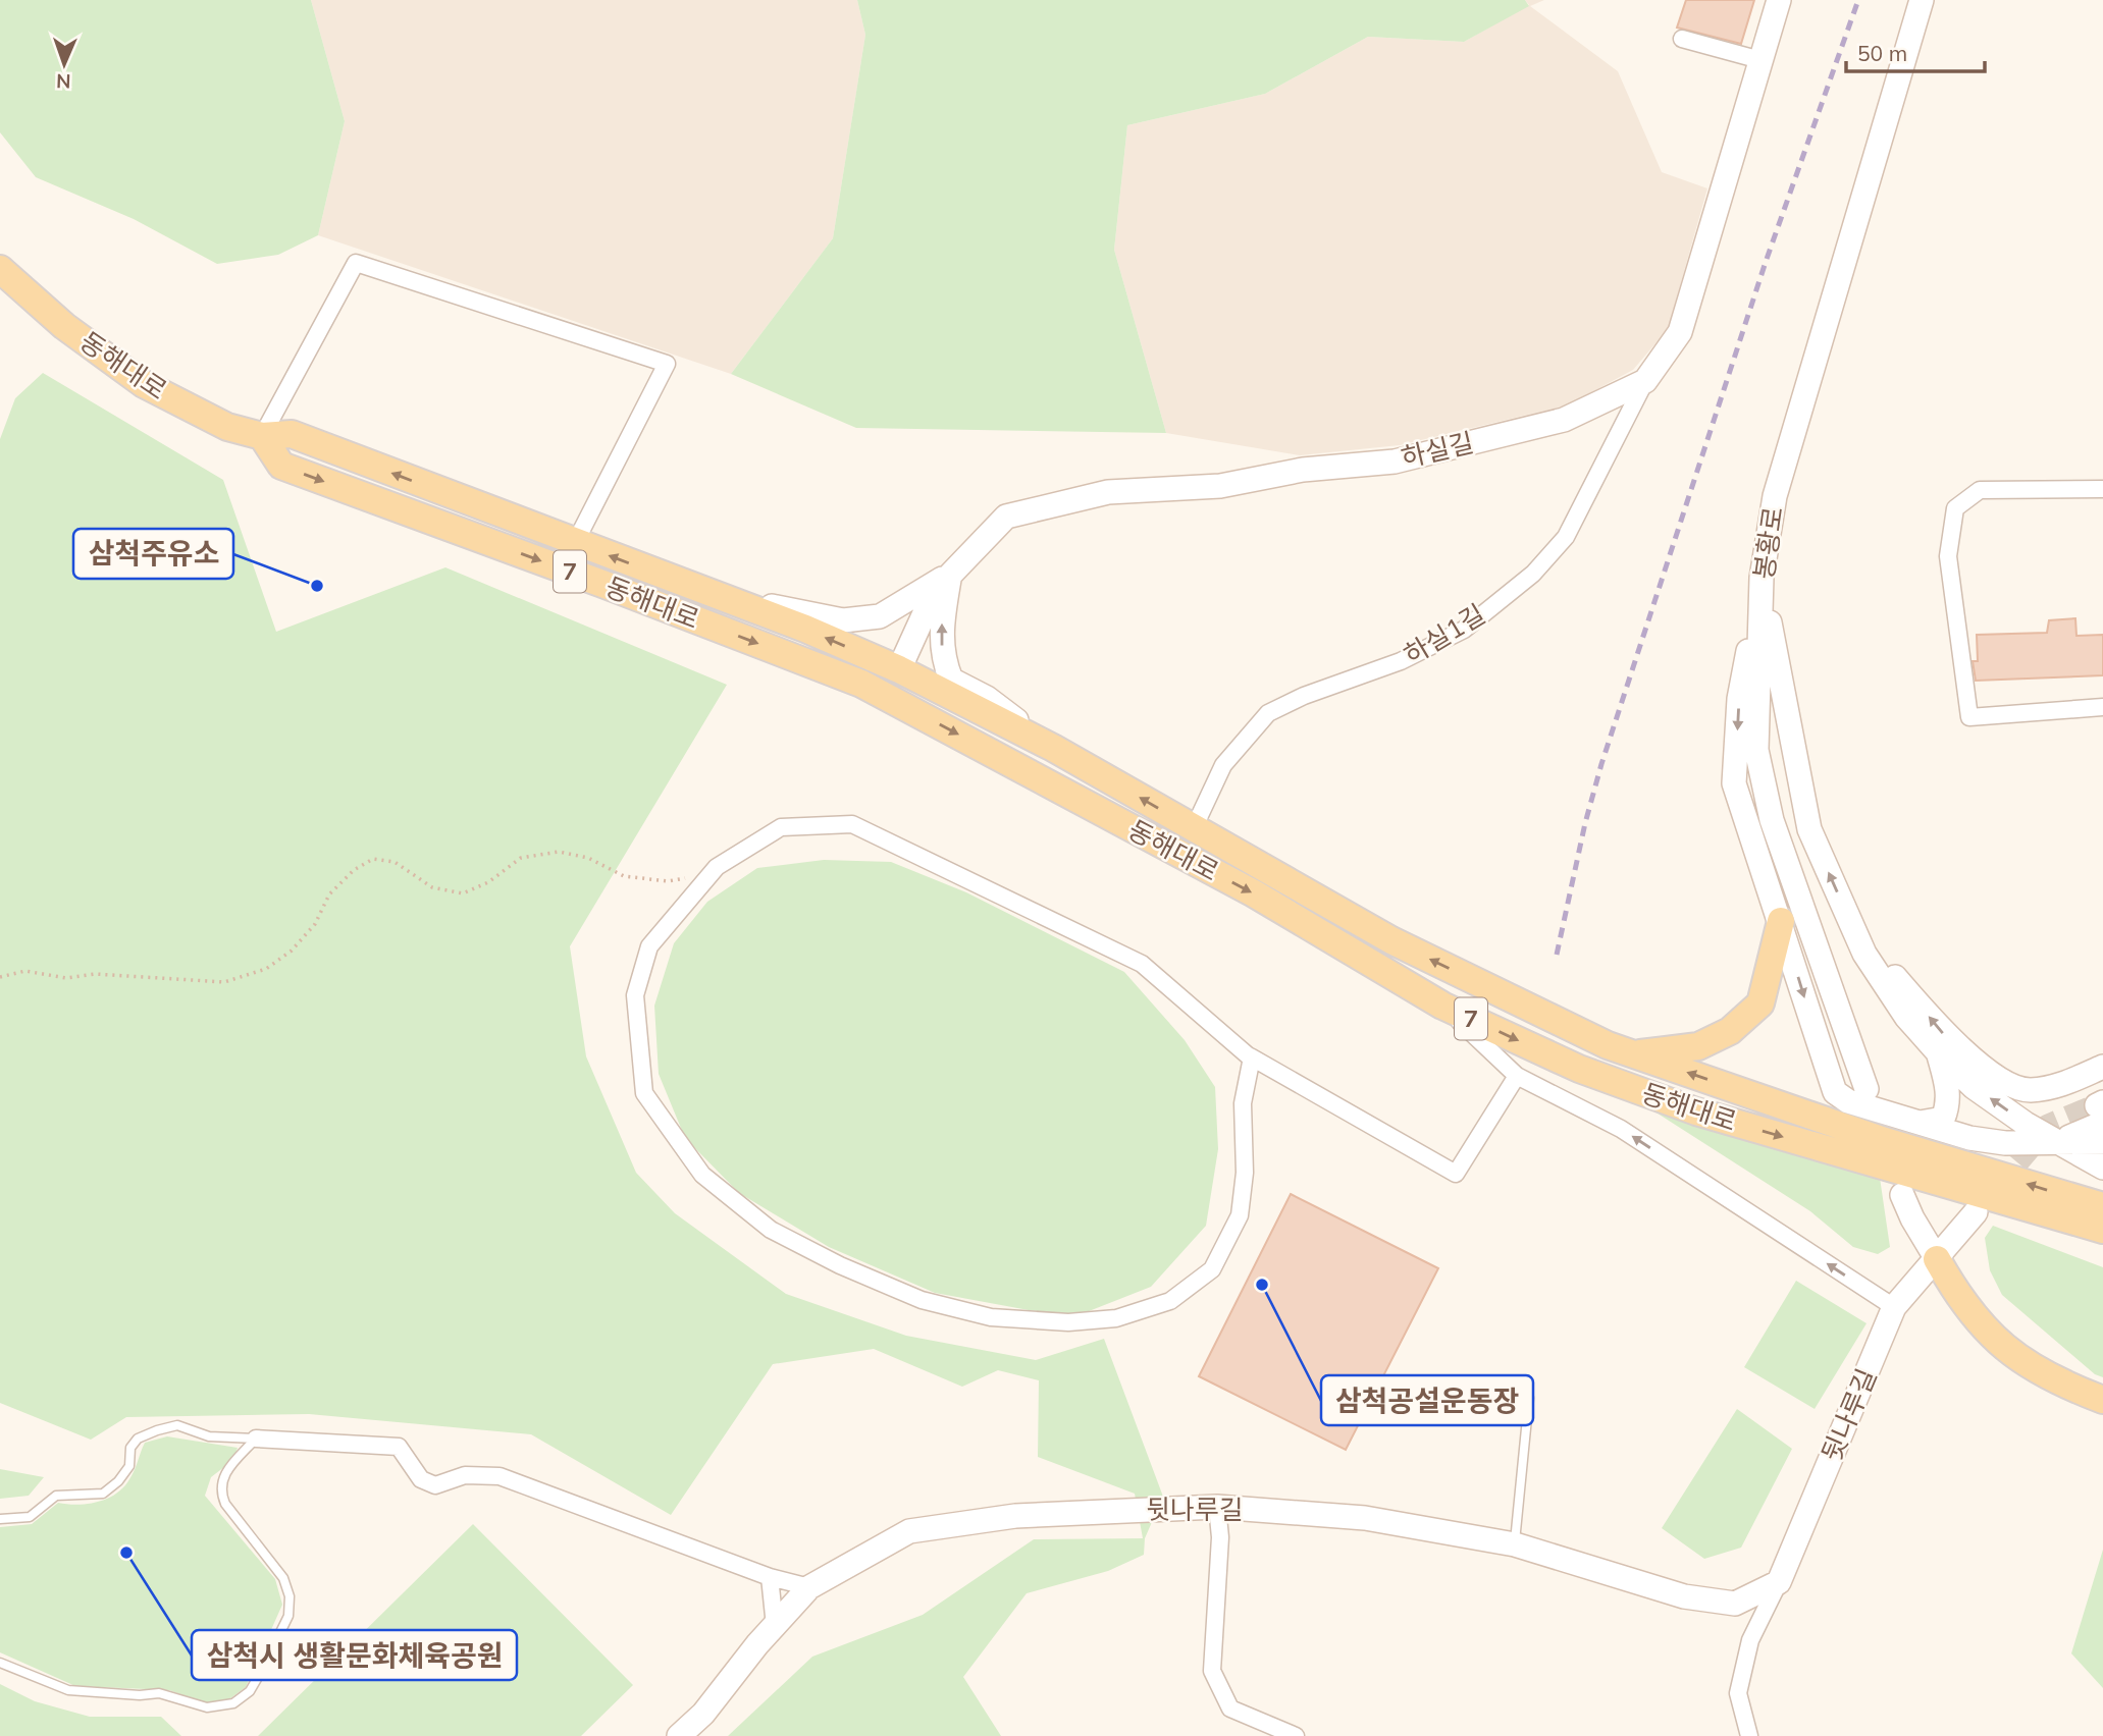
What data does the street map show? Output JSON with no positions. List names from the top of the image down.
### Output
{
  "streets": {
    "main road": ["동해대로", "7"],
    "street": [
      "하실길",
      "봉황로",
      "하실1길",
      "뒷나루길"
    ]
  },
  "crossings": [
    ["동해대로", "하실길"],
    ["동해대로", "하실1길"],
    ["하실길", "하실1길"]
  ],
  "places": ["삼척주유소", "삼척공설운동장", "삼척시 생활문화체육공원"],
  "scale_bar": "50 m",
  "north": "bottom"
}
